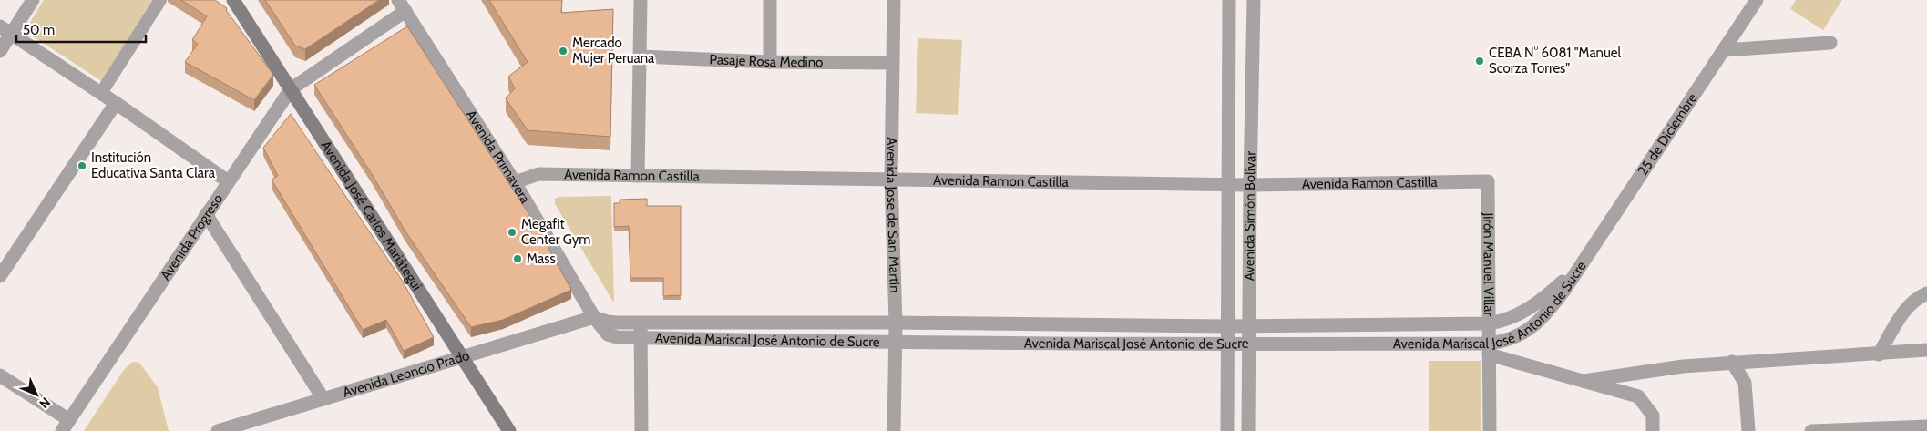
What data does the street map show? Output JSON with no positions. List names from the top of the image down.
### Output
{
  "streets": {
    "main road": ["Avenida José Carlos Mariátegui"],
    "street": [
      "Pasaje Rosa Medino",
      "25 de Diciembre",
      "Avenida Primavera",
      "Avenida Ramon Castilla",
      "Avenida Simón Bolívar",
      "Avenida Jose de San Martin",
      "Avenida Progreso",
      "Jirón Manuel Villar",
      "Avenida Mariscal José Antonio de Sucre",
      "Avenida Leoncio Prado"
    ]
  },
  "crossings": [
    ["Pasaje Rosa Medino", "Avenida Jose de San Martin"],
    ["25 de Diciembre", "Avenida Mariscal José Antonio de Sucre"],
    ["Avenida Primavera", "Avenida Ramon Castilla"],
    ["Avenida Primavera", "Avenida Progreso"],
    ["Avenida Primavera", "Avenida Mariscal José Antonio de Sucre"],
    ["Avenida Primavera", "Avenida Leoncio Prado"],
    ["Avenida Ramon Castilla", "Avenida Simón Bolívar"],
    ["Avenida Ramon Castilla", "Avenida Jose de San Martin"],
    ["Avenida Ramon Castilla", "Jirón Manuel Villar"],
    ["Avenida Simón Bolívar", "Avenida Mariscal José Antonio de Sucre"],
    ["Avenida José Carlos Mariátegui", "Avenida Progreso"],
    ["Avenida José Carlos Mariátegui", "Avenida Leoncio Prado"],
    ["Avenida Jose de San Martin", "Avenida Mariscal José Antonio de Sucre"],
    ["Jirón Manuel Villar", "Avenida Mariscal José Antonio de Sucre"],
    ["Avenida Mariscal José Antonio de Sucre", "Avenida Leoncio Prado"]
  ],
  "places": [
    "Mercado Mujer Peruana",
    "CEBA N° 6081 \"Manuel Scorza Torres\"",
    "Institución Educativa Santa Clara",
    "Megafit Center Gym",
    "Mass"
  ],
  "scale_bar": "50 m",
  "north": "bottom right"
}
